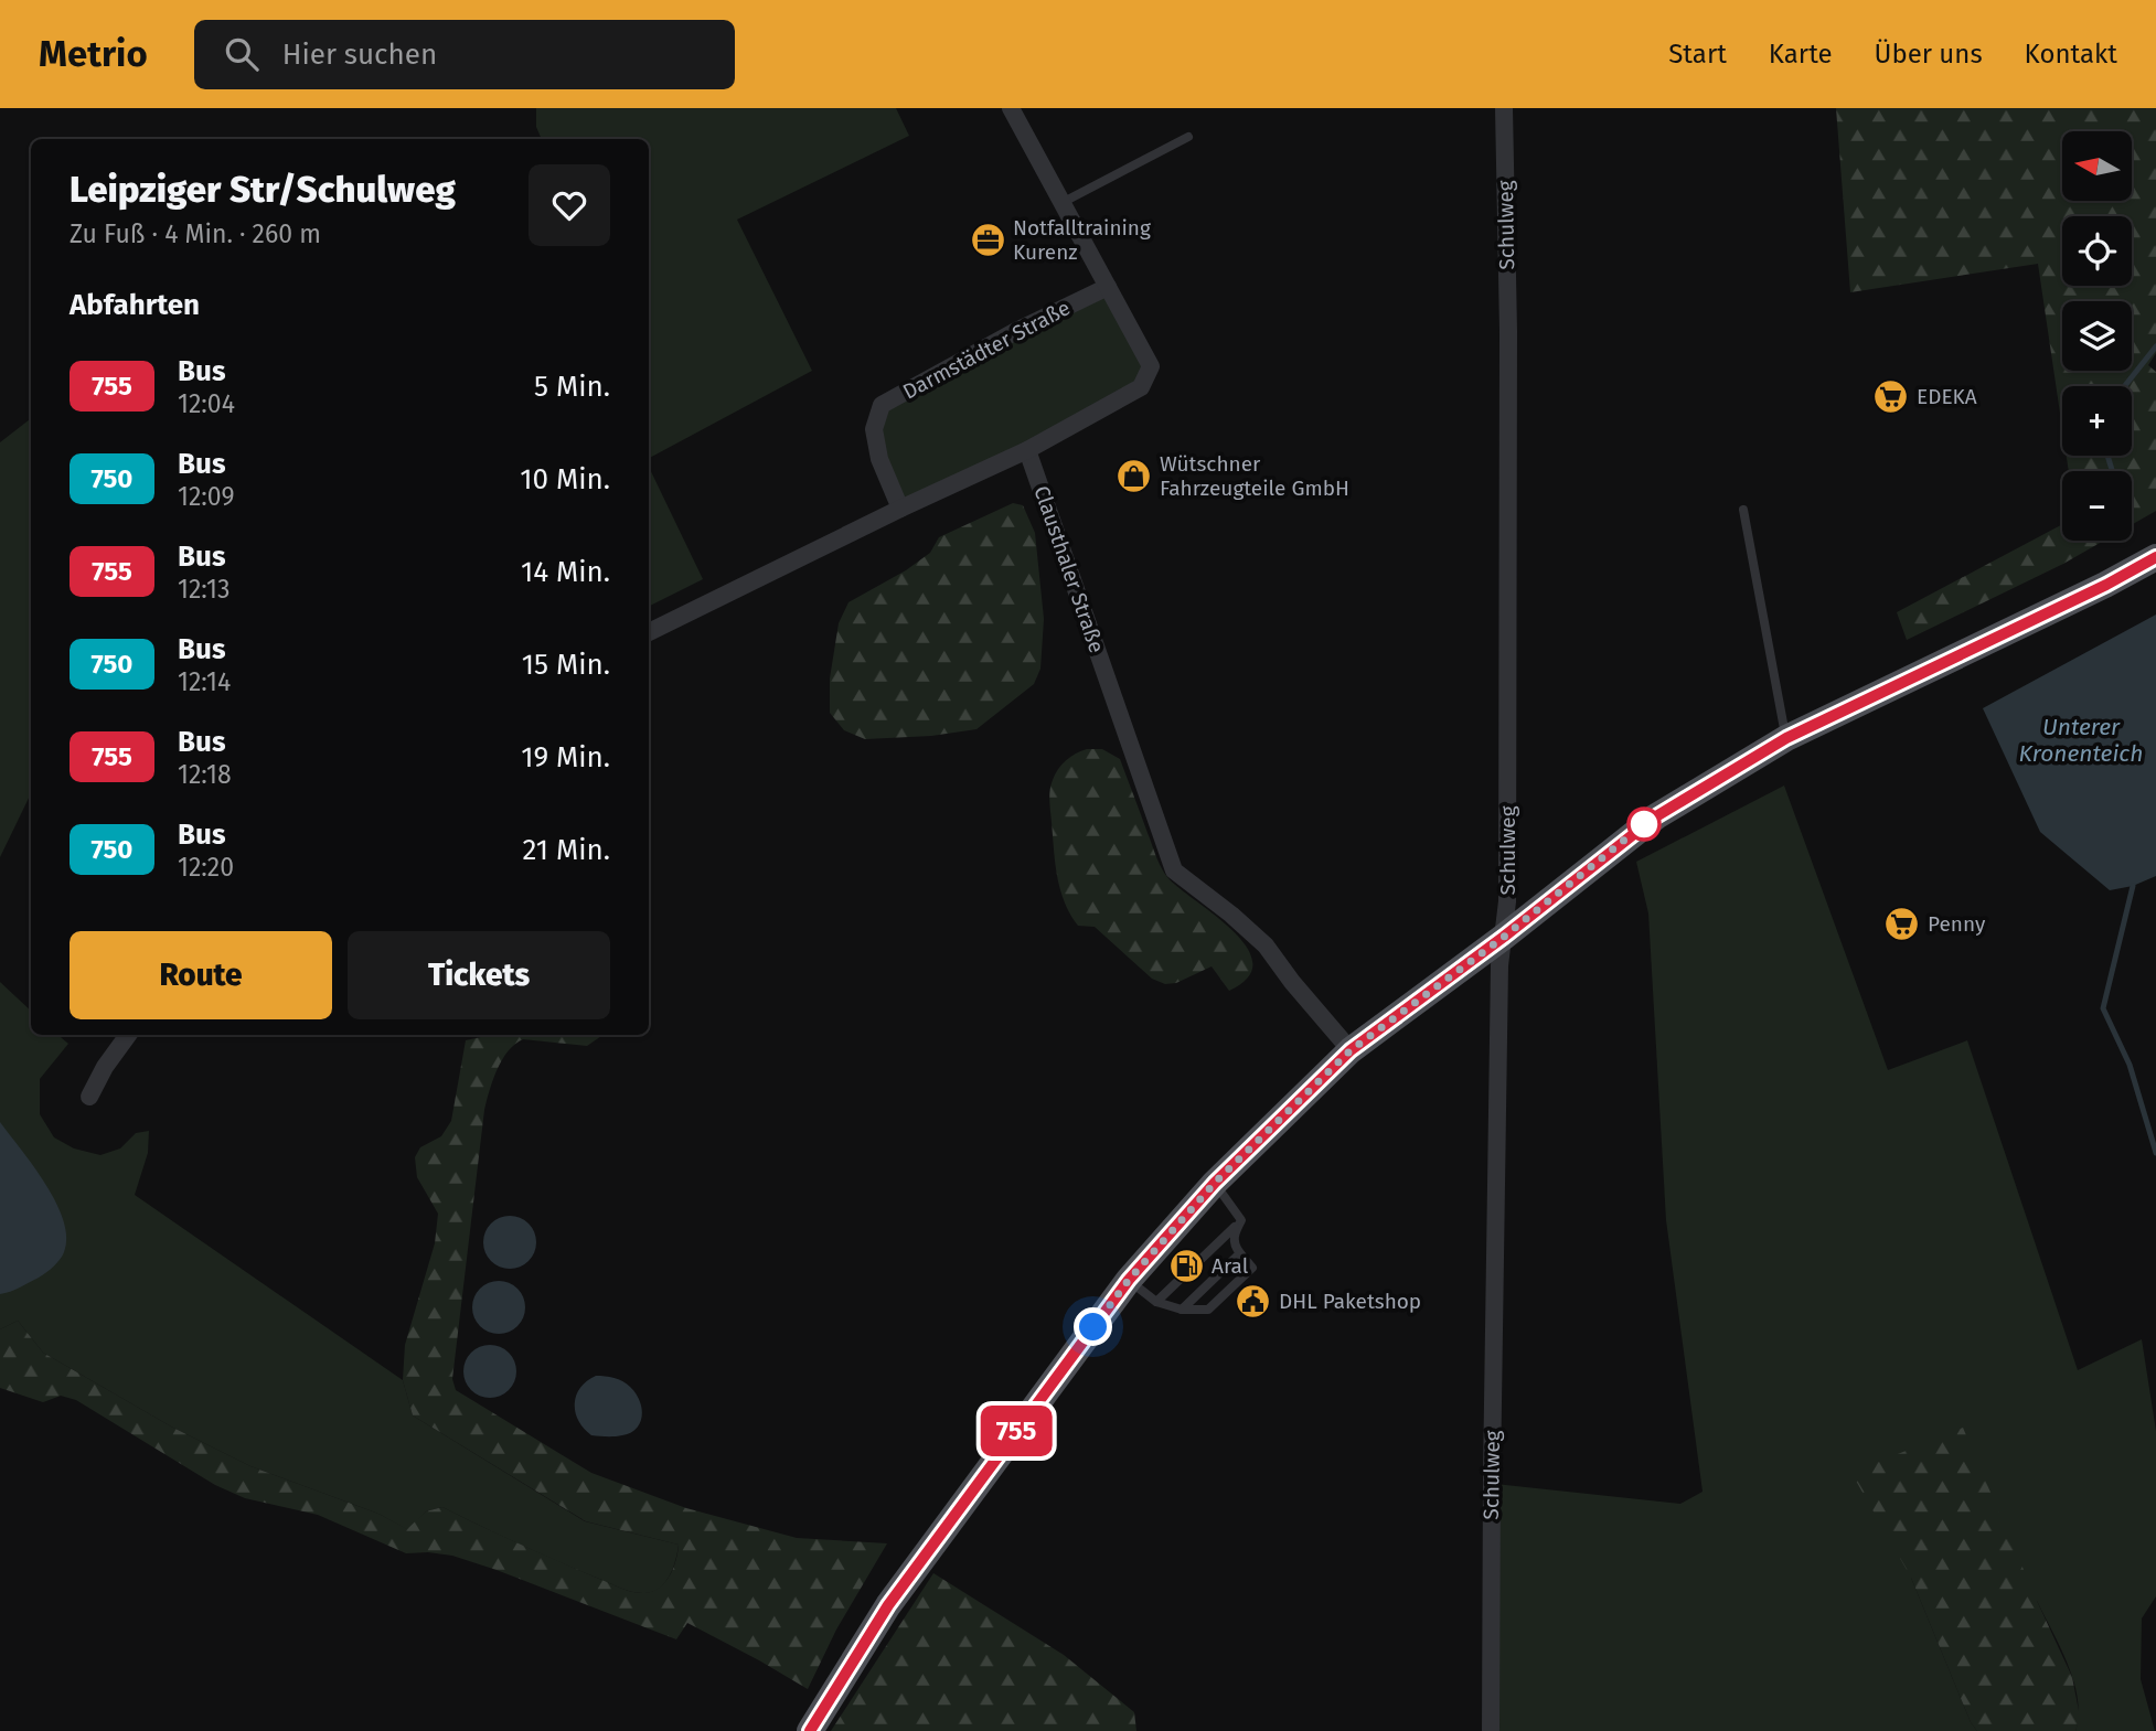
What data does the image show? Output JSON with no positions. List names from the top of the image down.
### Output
{
  "streets": {
    "street": ["Schulweg", "Darmstädter Straße", "Clausthaler Straße"]
  },
  "water": ["Unterer Kronenteich"],
  "places": {
    "office": ["Notfalltraining Kurenz"],
    "supermarket": ["EDEKA", "Penny"],
    "shop": ["Wütschner Fahrzeugteile GmbH"],
    "fuel station": ["Aral"],
    "public building": ["DHL Paketshop"]
  },
  "lines": ["bus line 755"],
  "north": "left",
  "page": {
    "header": "Metrio",
    "search": "Hier suchen",
    "nav": [
      "Start",
      "Karte",
      "Über uns",
      "Kontakt"
    ],
    "on_map": "755",
    "map_buttons": ["+", "−"],
    "heading": [
      ["Leipziger Str/Schulweg", "Zu Fuß · 4 Min. · 260 m"],
      "Abfahrten"
    ],
    "list": [
      {
        "mark": "755",
        "name": "Bus",
        "note": "12:04",
        "value": "5 Min."
      },
      {
        "mark": "750",
        "name": "Bus",
        "note": "12:09",
        "value": "10 Min."
      },
      {
        "mark": "755",
        "name": "Bus",
        "note": "12:13",
        "value": "14 Min."
      },
      {
        "mark": "750",
        "name": "Bus",
        "note": "12:14",
        "value": "15 Min."
      },
      {
        "mark": "755",
        "name": "Bus",
        "note": "12:18",
        "value": "19 Min."
      },
      {
        "mark": "750",
        "name": "Bus",
        "note": "12:20",
        "value": "21 Min."
      }
    ],
    "buttons": ["Route", "Tickets"]
  }
}
